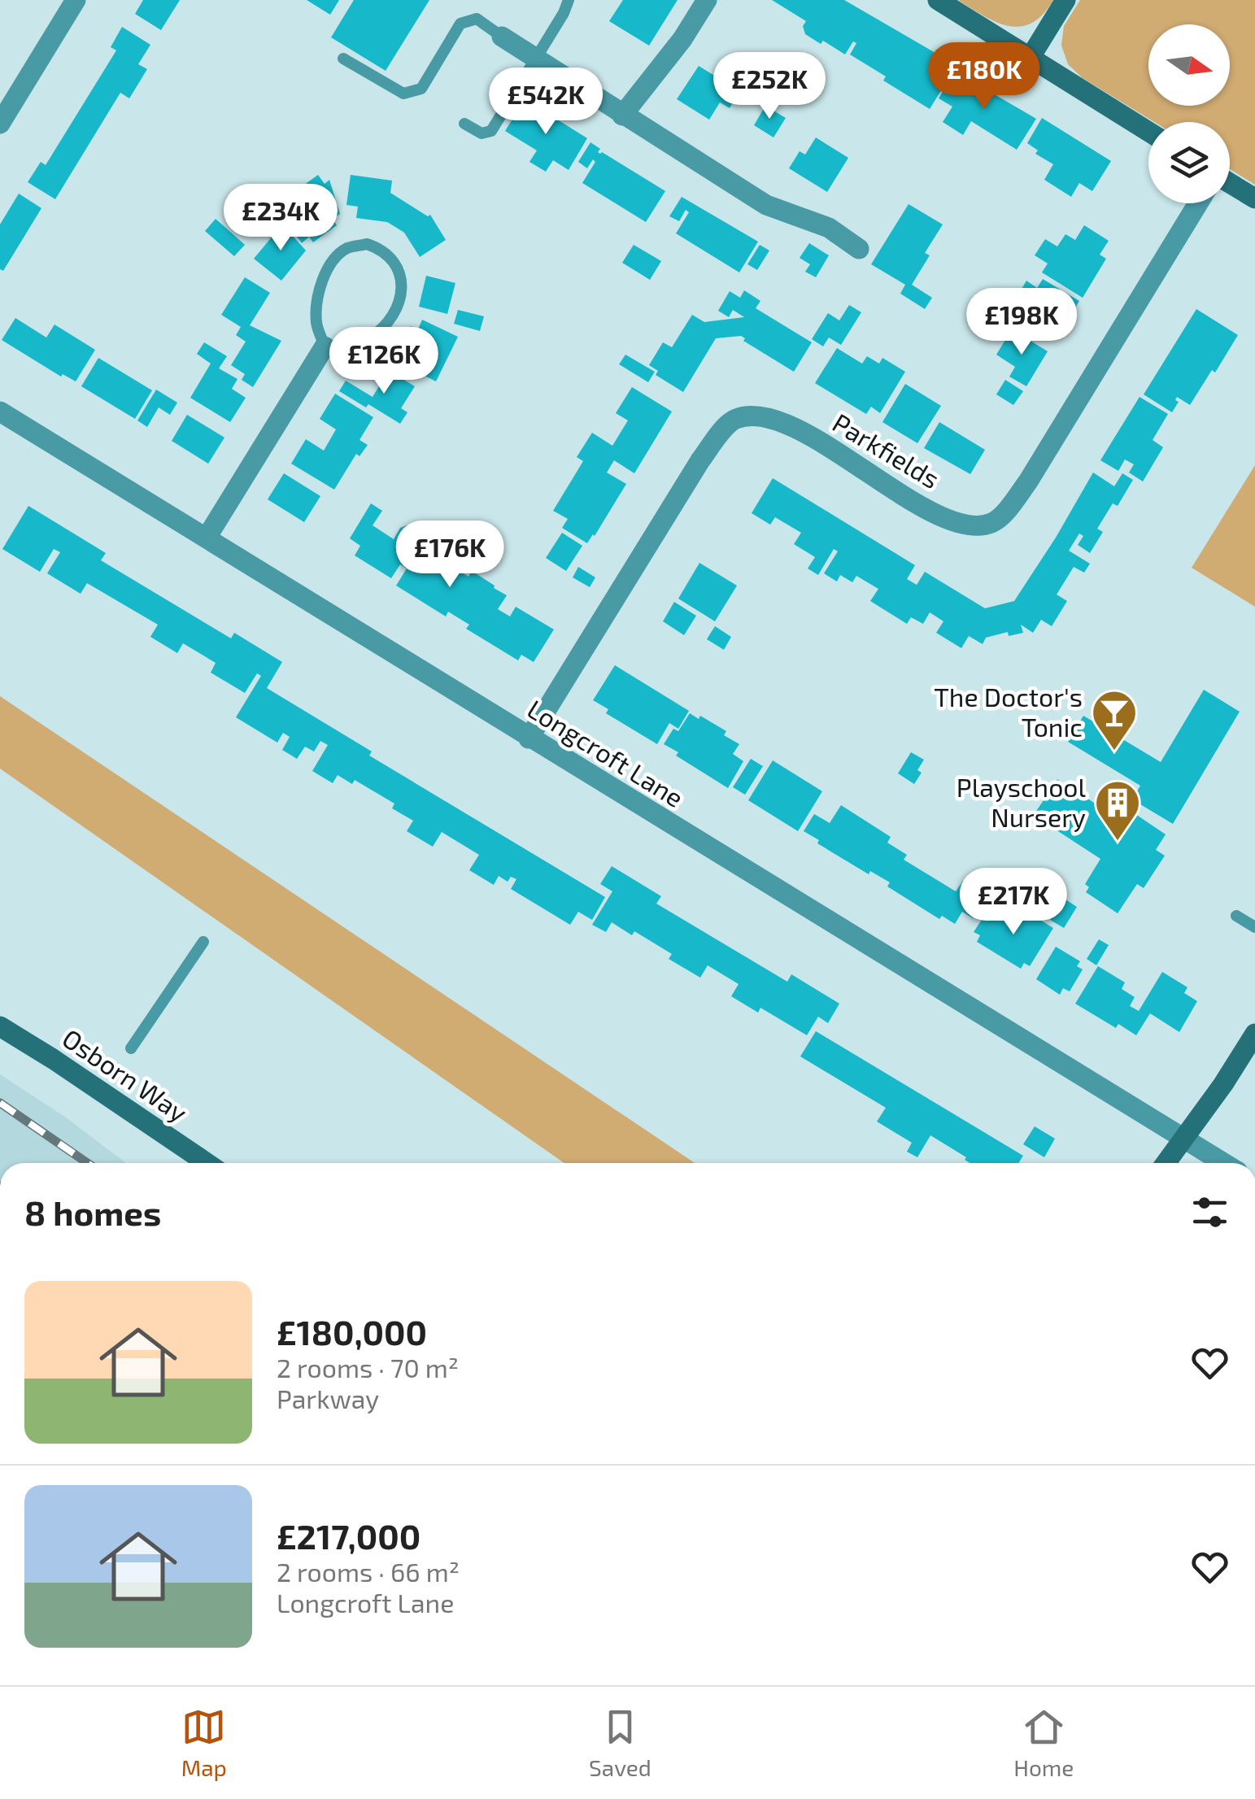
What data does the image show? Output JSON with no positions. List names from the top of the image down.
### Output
{
  "streets": {
    "street": ["Parkfields", "Longcroft Lane", "Osborn Way"]
  },
  "crossings": [
    ["Parkfields", "Longcroft Lane"]
  ],
  "places": {
    "bar": ["The Doctor's Tonic"],
    "building": ["Playschool Nursery"]
  },
  "north": "right",
  "page": {
    "price": [
      "£180K",
      "£252K",
      "£542K",
      "£234K",
      "£198K",
      "£126K",
      "£176K",
      "£217K"
    ],
    "heading": "8 homes",
    "list": [
      {
        "name": "£180,000",
        "note": "2 rooms · 70 m² · Parkway"
      },
      {
        "name": "£217,000",
        "note": "2 rooms · 66 m² · Longcroft Lane"
      }
    ],
    "tabs": ["Map", "Saved", "Home"]
  }
}
